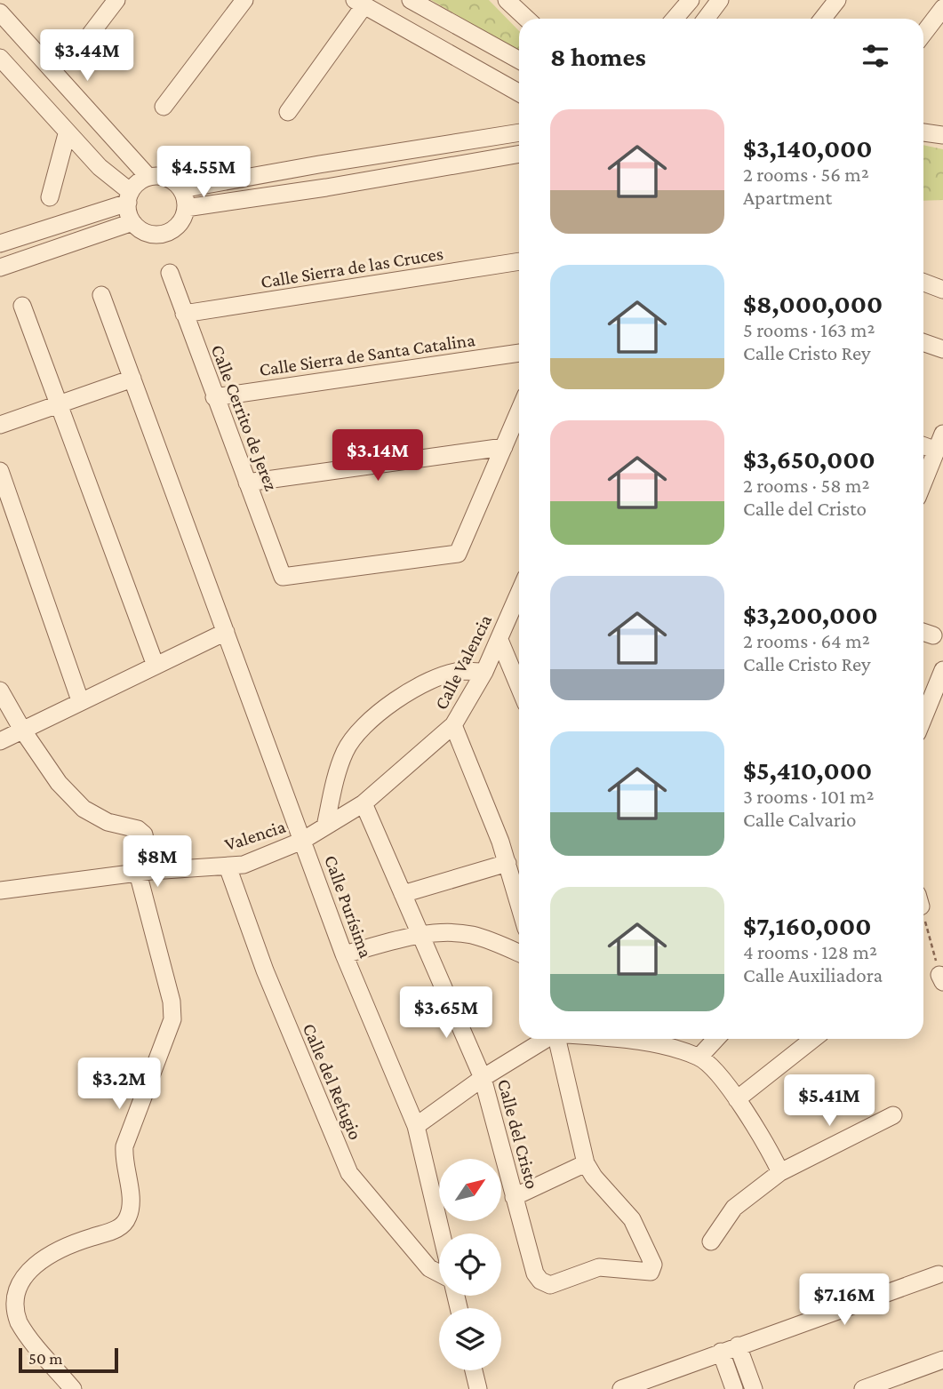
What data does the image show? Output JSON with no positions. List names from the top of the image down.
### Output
{
  "streets": {
    "street": [
      "Calle Sierra de las Cruces",
      "Calle Sierra de Santa Catalina",
      "Calle Cerrito de Jerez",
      "Calle Valencia",
      "Valencia",
      "Calle Purísima",
      "Calle del Refugio",
      "Calle del Cristo"
    ]
  },
  "crossings": [
    ["Calle Sierra de las Cruces", "Calle Cerrito de Jerez"],
    ["Calle Sierra de Santa Catalina", "Calle Cerrito de Jerez"],
    ["Calle Valencia", "Valencia"],
    ["Valencia", "Calle Purísima"],
    ["Valencia", "Calle del Refugio"],
    ["Valencia", "Calle del Cristo"]
  ],
  "scale_bar": "50 m",
  "north": "top right",
  "page": {
    "heading": "8 homes",
    "price": [
      "$3.44M",
      "$4.55M",
      "$3.14M",
      "$8M",
      "$3.65M",
      "$3.2M",
      "$5.41M",
      "$7.16M"
    ],
    "list": [
      {
        "name": "$3,140,000",
        "note": "2 rooms · 56 m² · Apartment"
      },
      {
        "name": "$8,000,000",
        "note": "5 rooms · 163 m² · Calle Cristo Rey"
      },
      {
        "name": "$3,650,000",
        "note": "2 rooms · 58 m² · Calle del Cristo"
      },
      {
        "name": "$3,200,000",
        "note": "2 rooms · 64 m² · Calle Cristo Rey"
      },
      {
        "name": "$5,410,000",
        "note": "3 rooms · 101 m² · Calle Calvario"
      },
      {
        "name": "$7,160,000",
        "note": "4 rooms · 128 m² · Calle Auxiliadora"
      }
    ],
    "scale": "50 m"
  }
}
